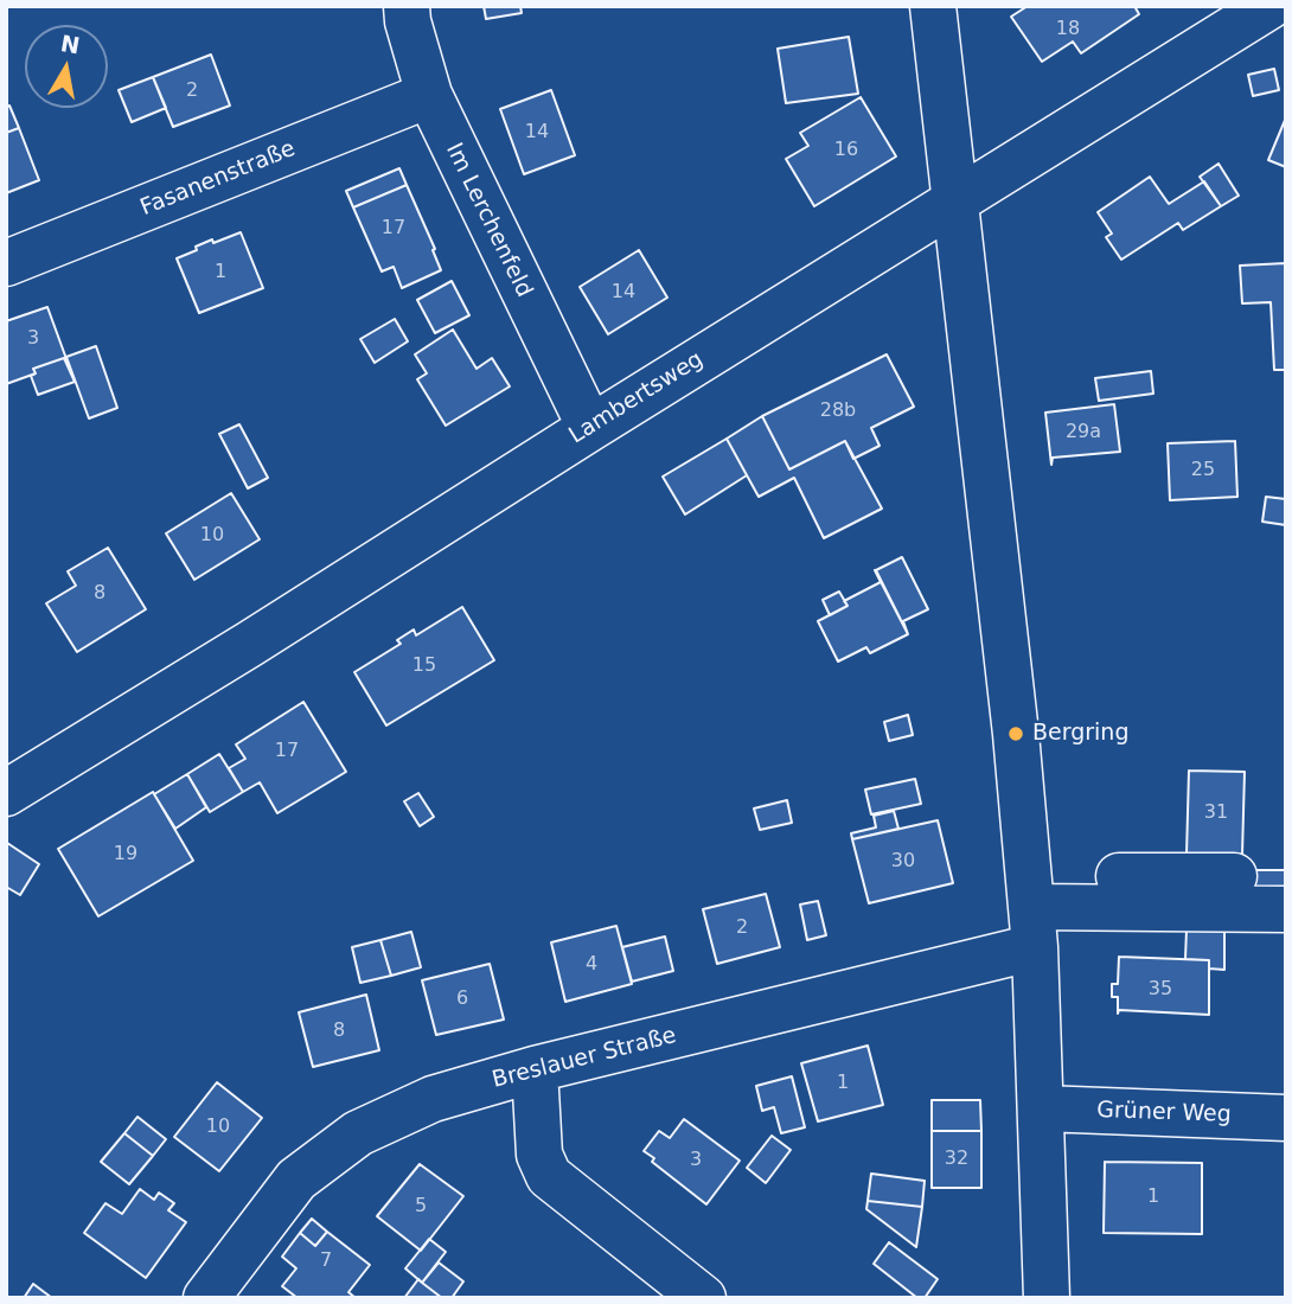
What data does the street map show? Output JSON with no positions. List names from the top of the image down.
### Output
{
  "streets": {
    "street": [
      "Fasanenstraße",
      "Im Lerchenfeld",
      "Lambertsweg",
      "Breslauer Straße",
      "Grüner Weg"
    ]
  },
  "crossings": [
    ["Fasanenstraße", "Im Lerchenfeld"],
    ["Im Lerchenfeld", "Lambertsweg"]
  ],
  "places": ["Bergring"],
  "house_numbers": [
    "18",
    "2",
    "14",
    "16",
    "17",
    "1",
    "14",
    "3",
    "28b",
    "29a",
    "25",
    "10",
    "8",
    "15",
    "17",
    "31",
    "19",
    "30",
    "2",
    "4",
    "35",
    "6",
    "8",
    "1",
    "10",
    "32",
    "3",
    "1",
    "5",
    "7"
  ],
  "north": "top"
}
